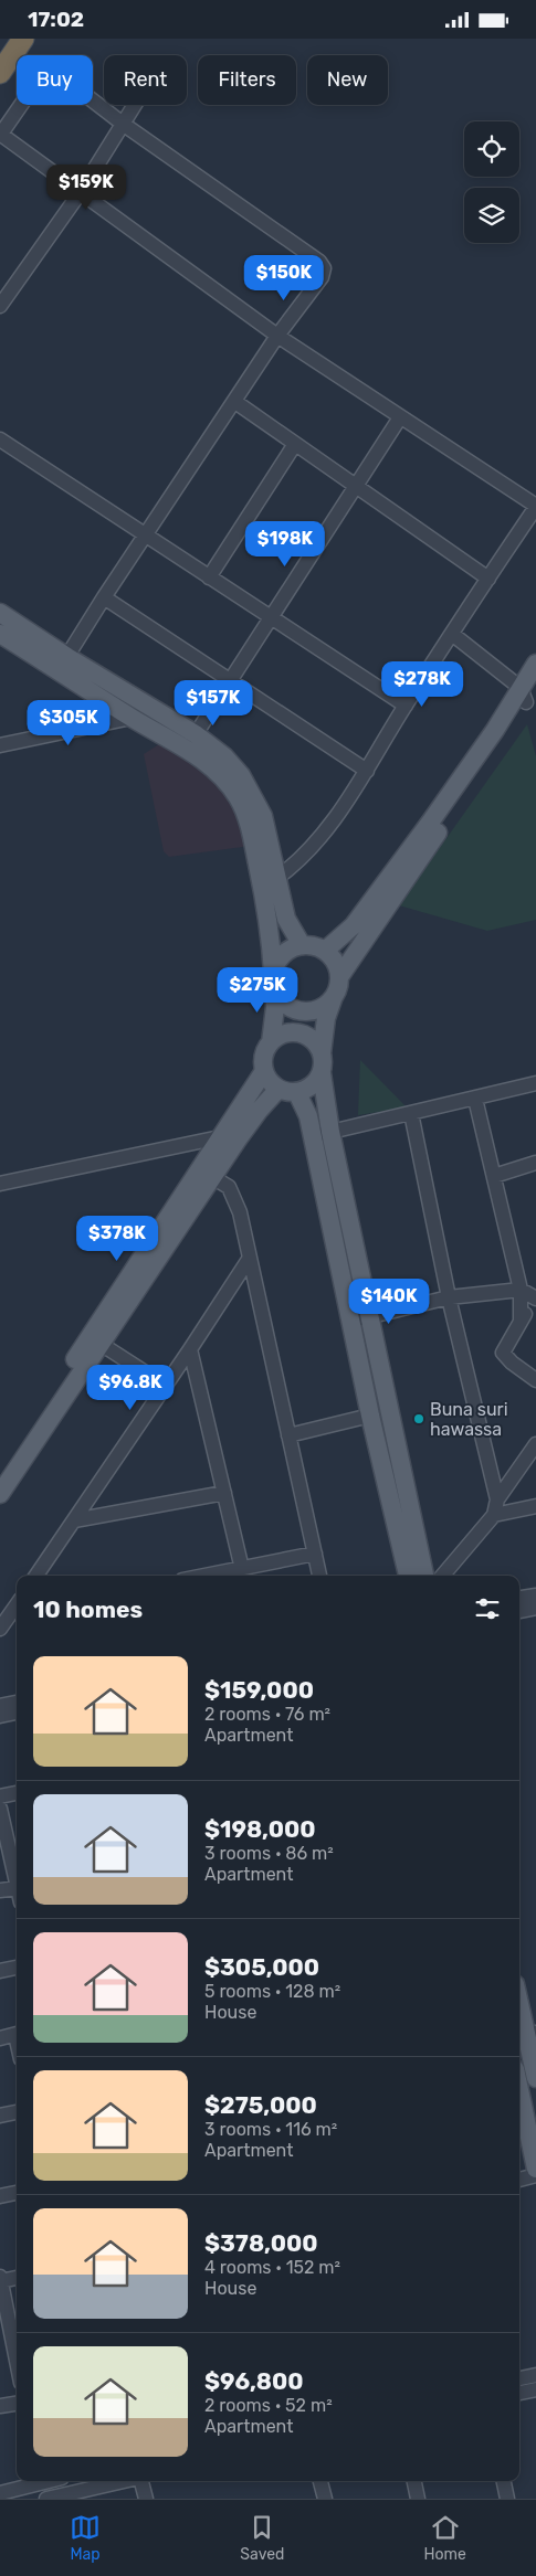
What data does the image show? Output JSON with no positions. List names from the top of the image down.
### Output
{
  "places": ["Buna suri hawassa"],
  "page": {
    "status": "17:02",
    "chip": [
      "Buy",
      "Rent",
      "Filters",
      "New"
    ],
    "price": [
      "$159K",
      "$150K",
      "$198K",
      "$278K",
      "$157K",
      "$305K",
      "$275K",
      "$378K",
      "$140K",
      "$96.8K"
    ],
    "heading": "10 homes",
    "list": [
      {
        "name": "$159,000",
        "note": "2 rooms · 76 m² · Apartment"
      },
      {
        "name": "$198,000",
        "note": "3 rooms · 86 m² · Apartment"
      },
      {
        "name": "$305,000",
        "note": "5 rooms · 128 m² · House"
      },
      {
        "name": "$275,000",
        "note": "3 rooms · 116 m² · Apartment"
      },
      {
        "name": "$378,000",
        "note": "4 rooms · 152 m² · House"
      },
      {
        "name": "$96,800",
        "note": "2 rooms · 52 m² · Apartment"
      }
    ],
    "tabs": ["Map", "Saved", "Home"]
  }
}
